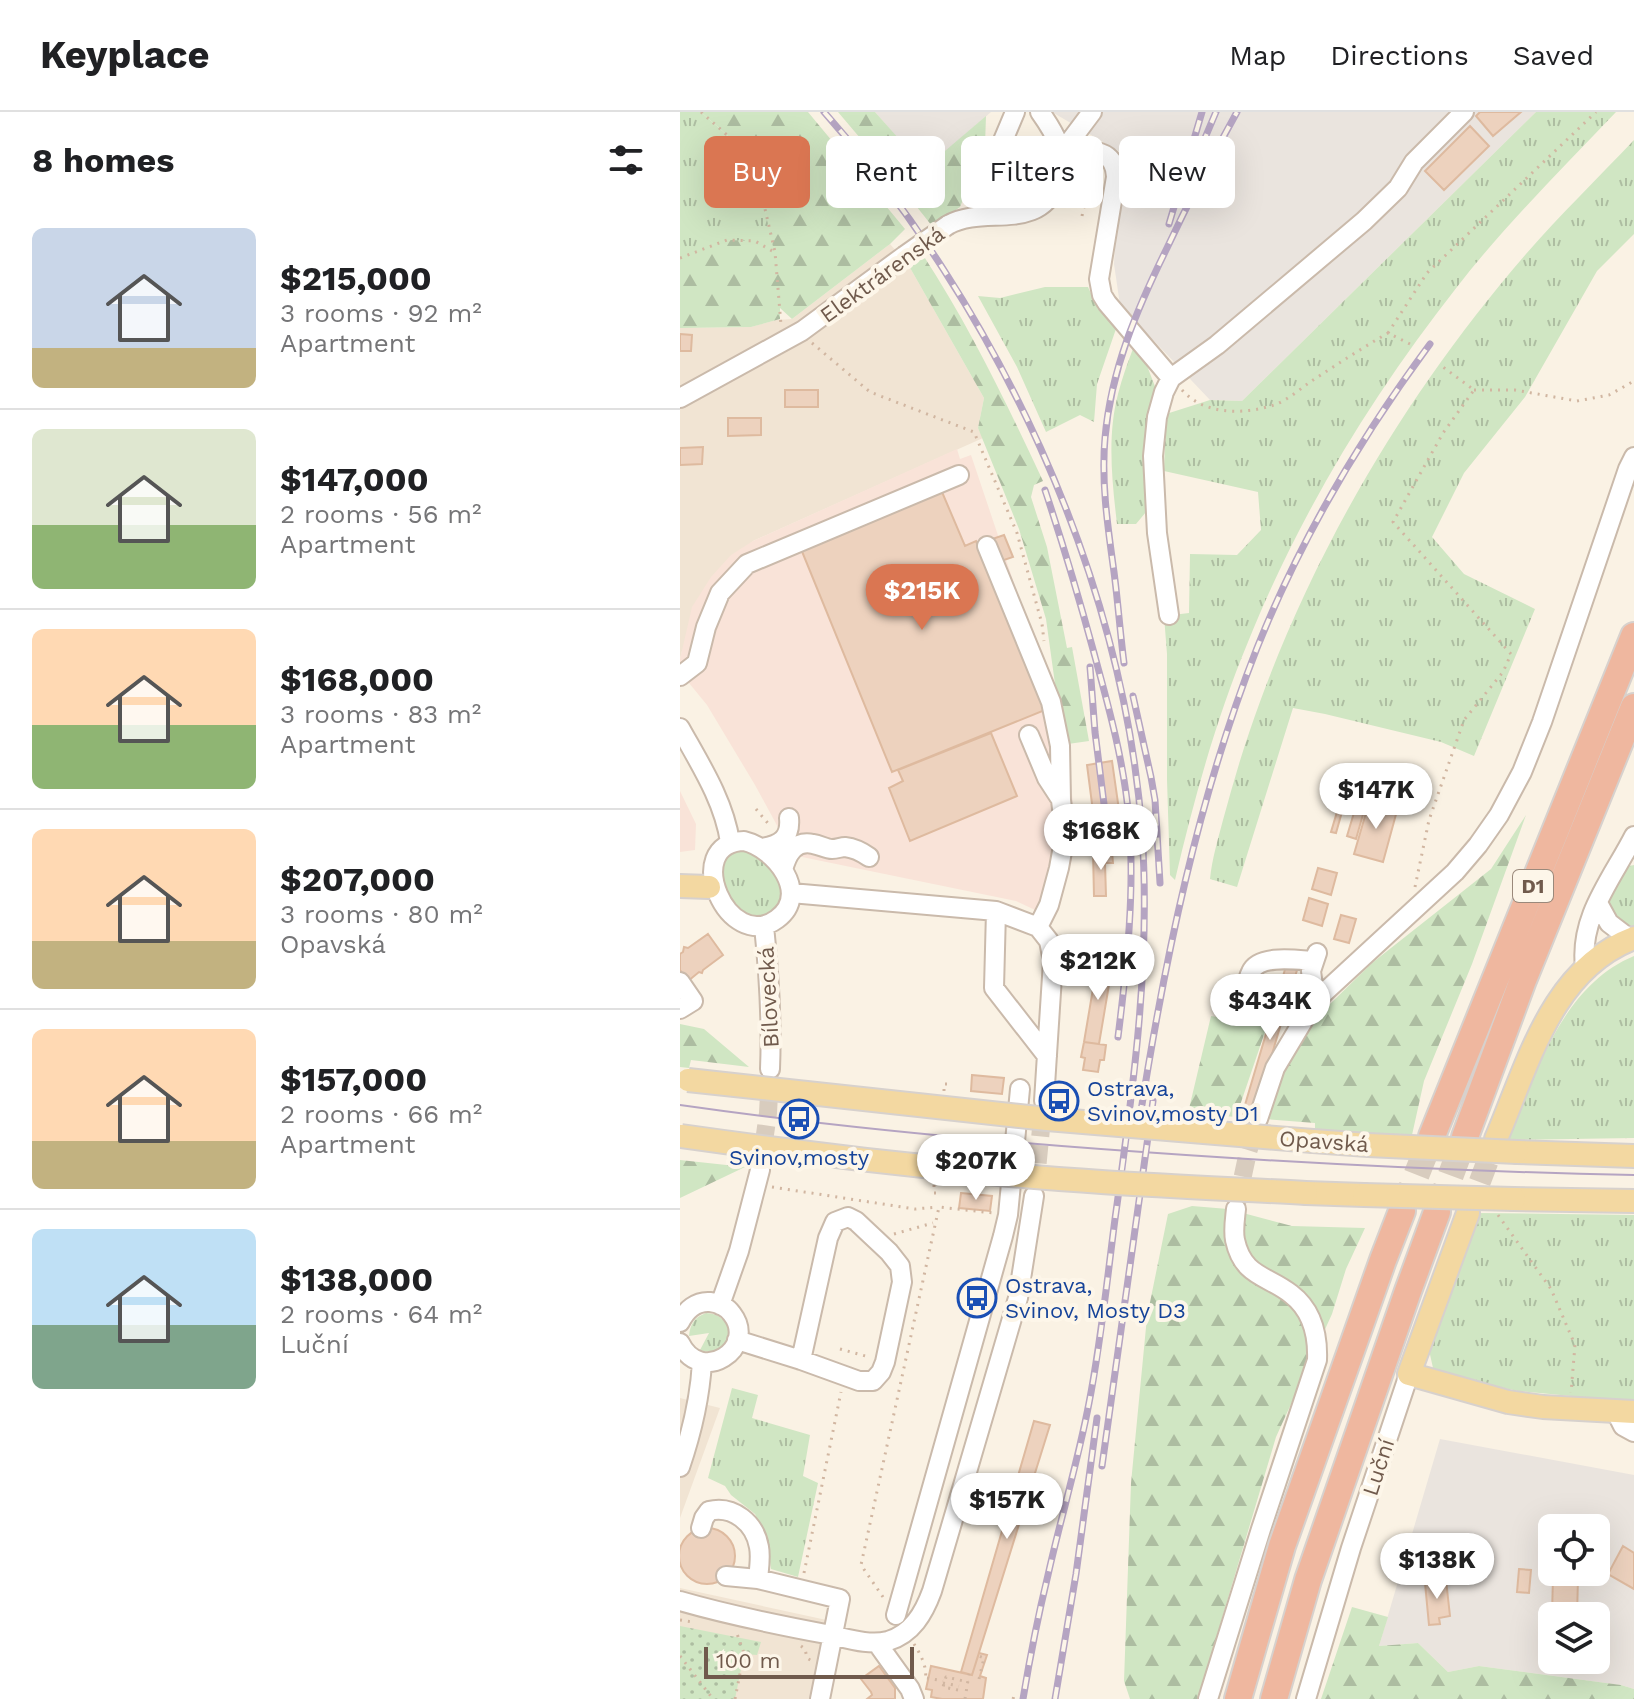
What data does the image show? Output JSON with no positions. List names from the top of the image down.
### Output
{
  "streets": {
    "highway": ["D1"],
    "main road": ["Opavská"],
    "street": ["Elektrárenská", "Bílovecká", "Luční"]
  },
  "places": {
    "bus stop": ["Ostrava, Svinov,mosty D1", "Svinov,mosty", "Ostrava, Svinov, Mosty D3"]
  },
  "scale_bar": "100 m",
  "page": {
    "header": "Keyplace",
    "nav": ["Map", "Directions", "Saved"],
    "heading": "8 homes",
    "chip": [
      "Buy",
      "Rent",
      "Filters",
      "New"
    ],
    "list": [
      {
        "name": "$215,000",
        "note": "3 rooms · 92 m² · Apartment"
      },
      {
        "name": "$147,000",
        "note": "2 rooms · 56 m² · Apartment"
      },
      {
        "name": "$168,000",
        "note": "3 rooms · 83 m² · Apartment"
      },
      {
        "name": "$207,000",
        "note": "3 rooms · 80 m² · Opavská"
      },
      {
        "name": "$157,000",
        "note": "2 rooms · 66 m² · Apartment"
      },
      {
        "name": "$138,000",
        "note": "2 rooms · 64 m² · Luční"
      }
    ],
    "price": [
      "$215K",
      "$147K",
      "$168K",
      "$212K",
      "$434K",
      "$207K",
      "$157K",
      "$138K"
    ],
    "scale": "100 m"
  }
}
